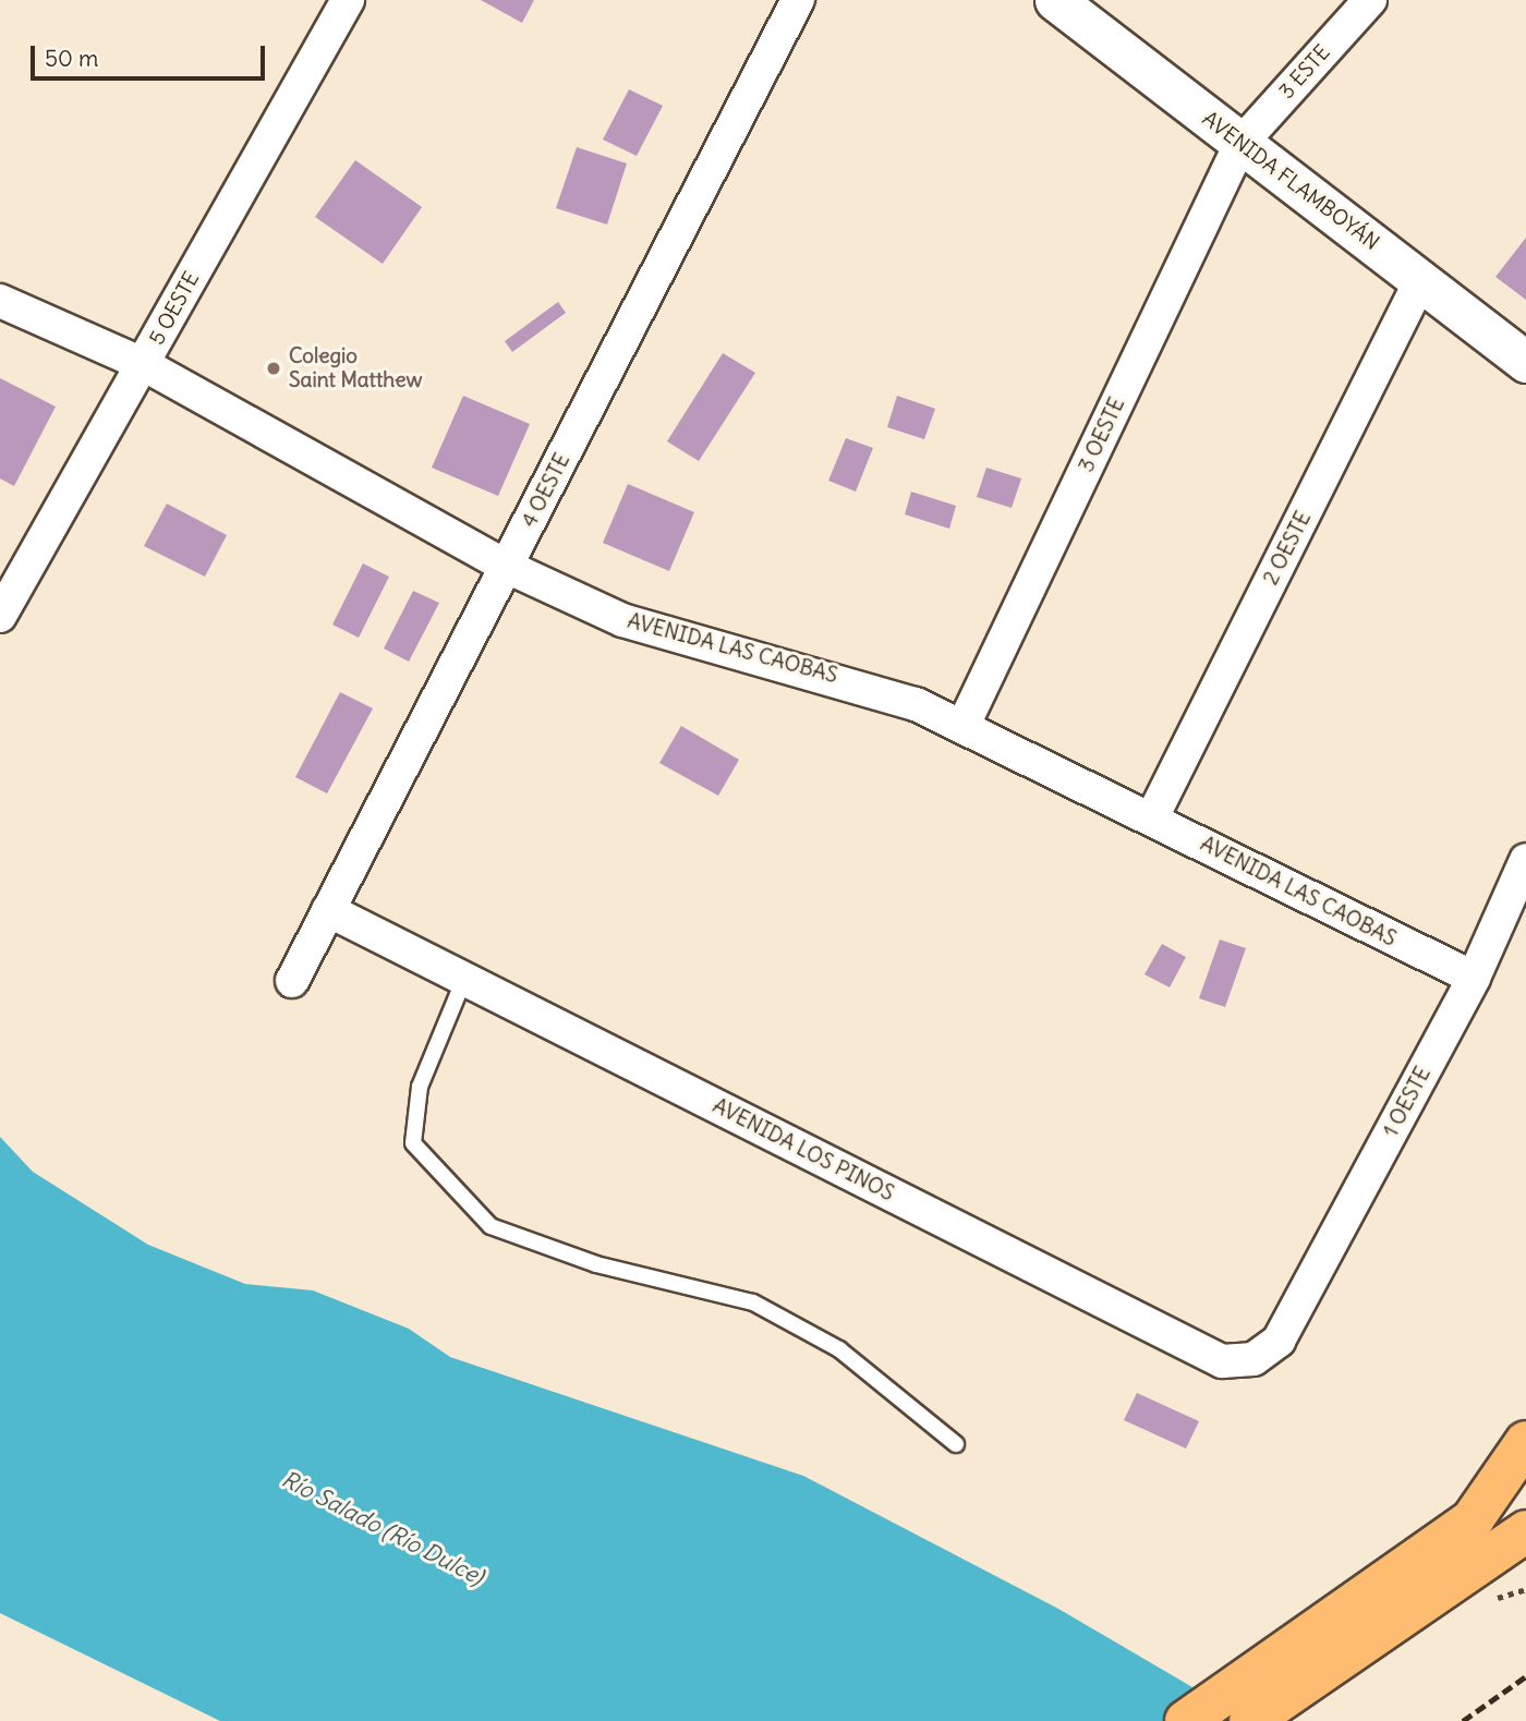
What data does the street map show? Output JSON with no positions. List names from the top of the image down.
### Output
{
  "streets": {
    "street": [
      "3 ESTE",
      "AVENIDA FLAMBOYÁN",
      "5 OESTE",
      "3 OESTE",
      "4 OESTE",
      "2 OESTE",
      "AVENIDA LAS CAOBAS",
      "1 OESTE",
      "AVENIDA LOS PINOS"
    ]
  },
  "crossings": [
    ["3 ESTE", "AVENIDA FLAMBOYÁN"],
    ["3 ESTE", "3 OESTE"],
    ["AVENIDA FLAMBOYÁN", "3 OESTE"],
    ["AVENIDA FLAMBOYÁN", "2 OESTE"],
    ["5 OESTE", "AVENIDA LAS CAOBAS"],
    ["3 OESTE", "AVENIDA LAS CAOBAS"],
    ["4 OESTE", "AVENIDA LAS CAOBAS"],
    ["4 OESTE", "AVENIDA LOS PINOS"],
    ["2 OESTE", "AVENIDA LAS CAOBAS"],
    ["AVENIDA LAS CAOBAS", "1 OESTE"],
    ["1 OESTE", "AVENIDA LOS PINOS"]
  ],
  "water": ["Río Salado (Río Dulce)"],
  "places": ["Colegio Saint Matthew"],
  "scale_bar": "50 m"
}
